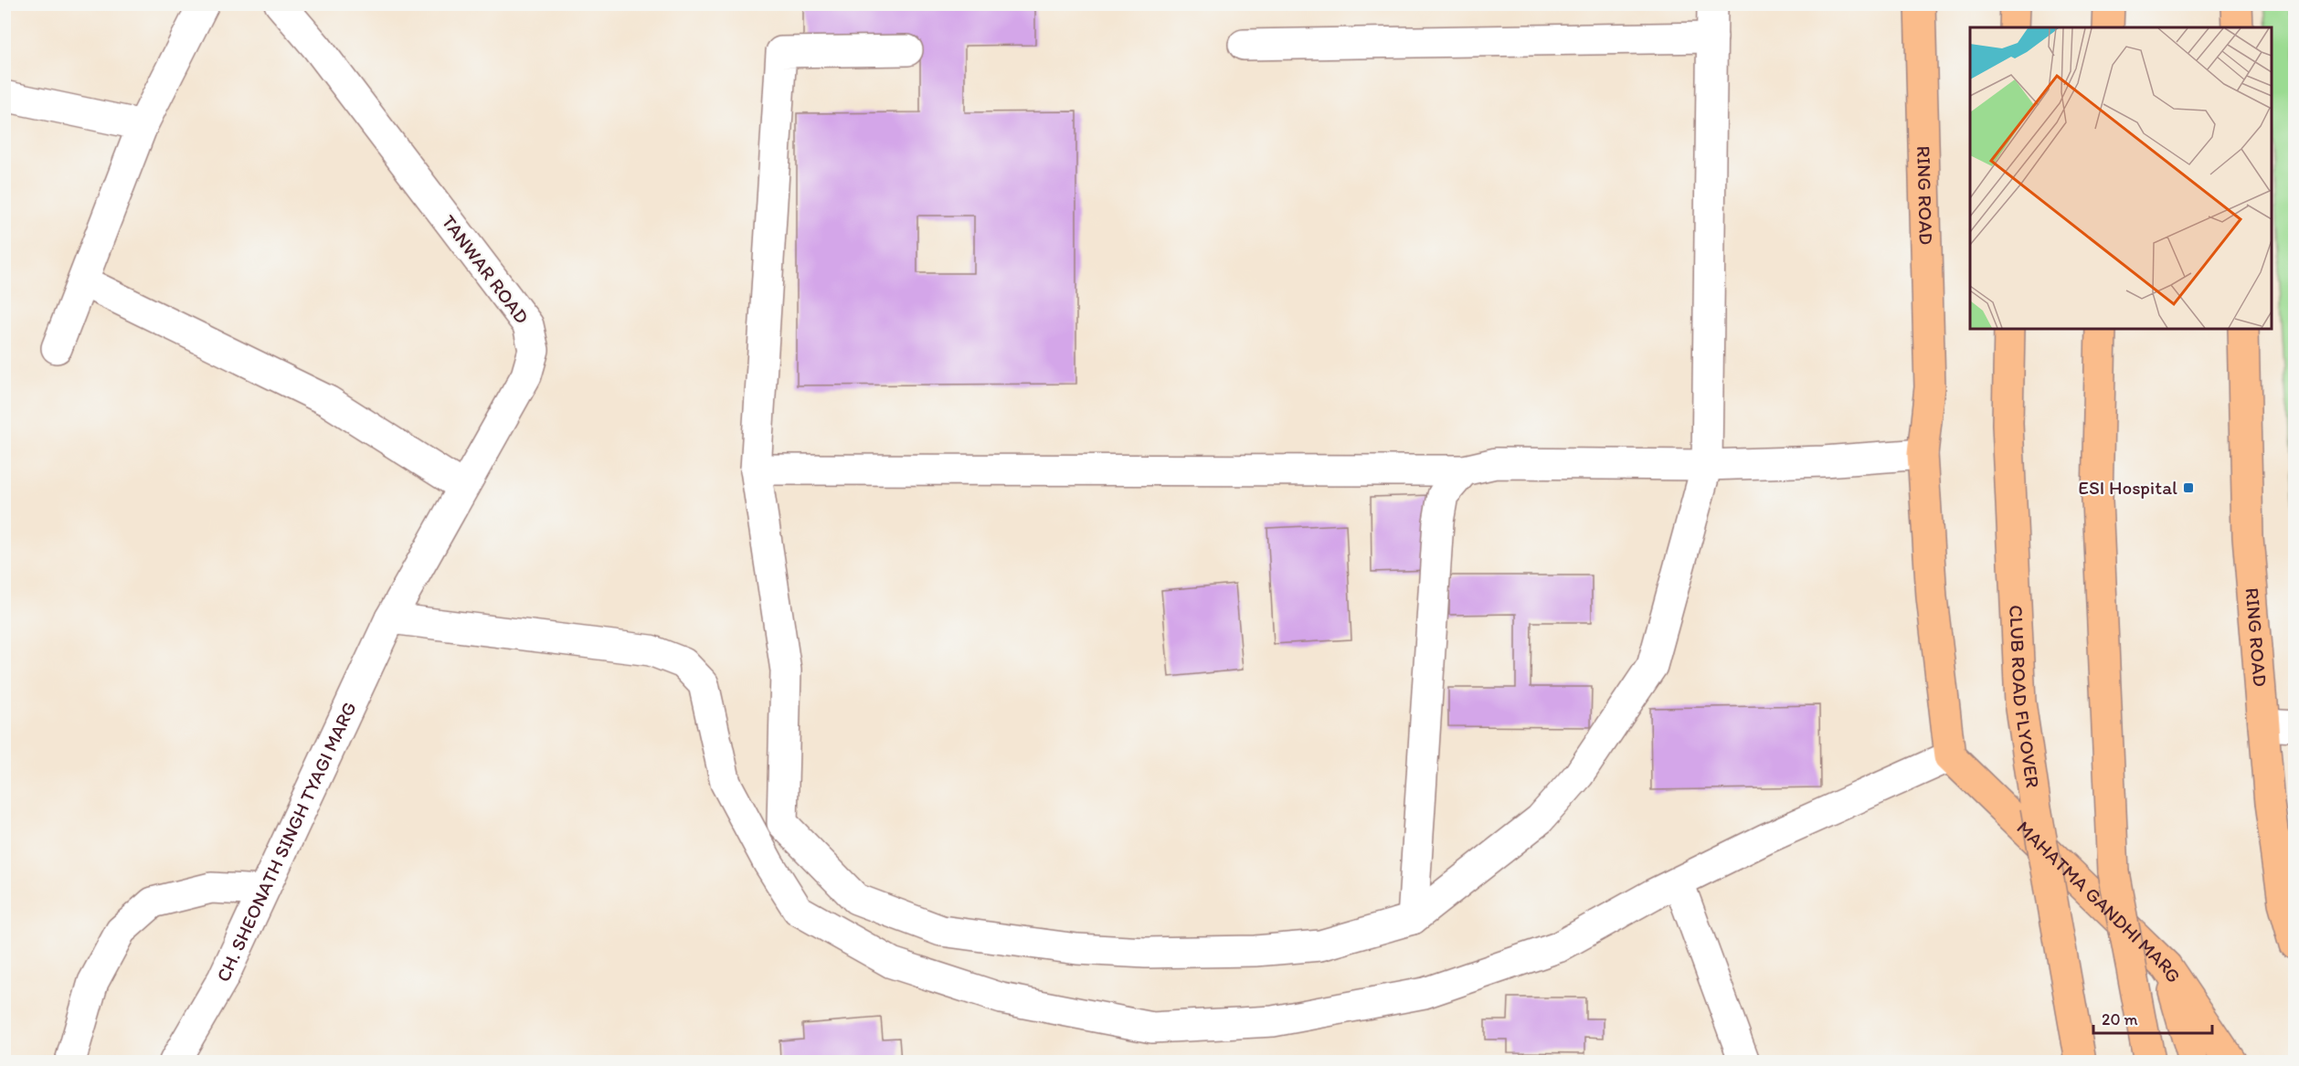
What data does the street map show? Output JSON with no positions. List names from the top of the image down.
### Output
{
  "streets": {
    "main road": ["RING ROAD", "CLUB ROAD FLYOVER", "MAHATMA GANDHI MARG"],
    "street": ["TANWAR ROAD", "CH. SHEONATH SINGH TYAGI MARG"]
  },
  "crossings": [
    ["RING ROAD", "MAHATMA GANDHI MARG"],
    ["TANWAR ROAD", "CH. SHEONATH SINGH TYAGI MARG"]
  ],
  "places": {
    "transit": ["ESI Hospital"]
  },
  "scale_bar": "20 m"
}
